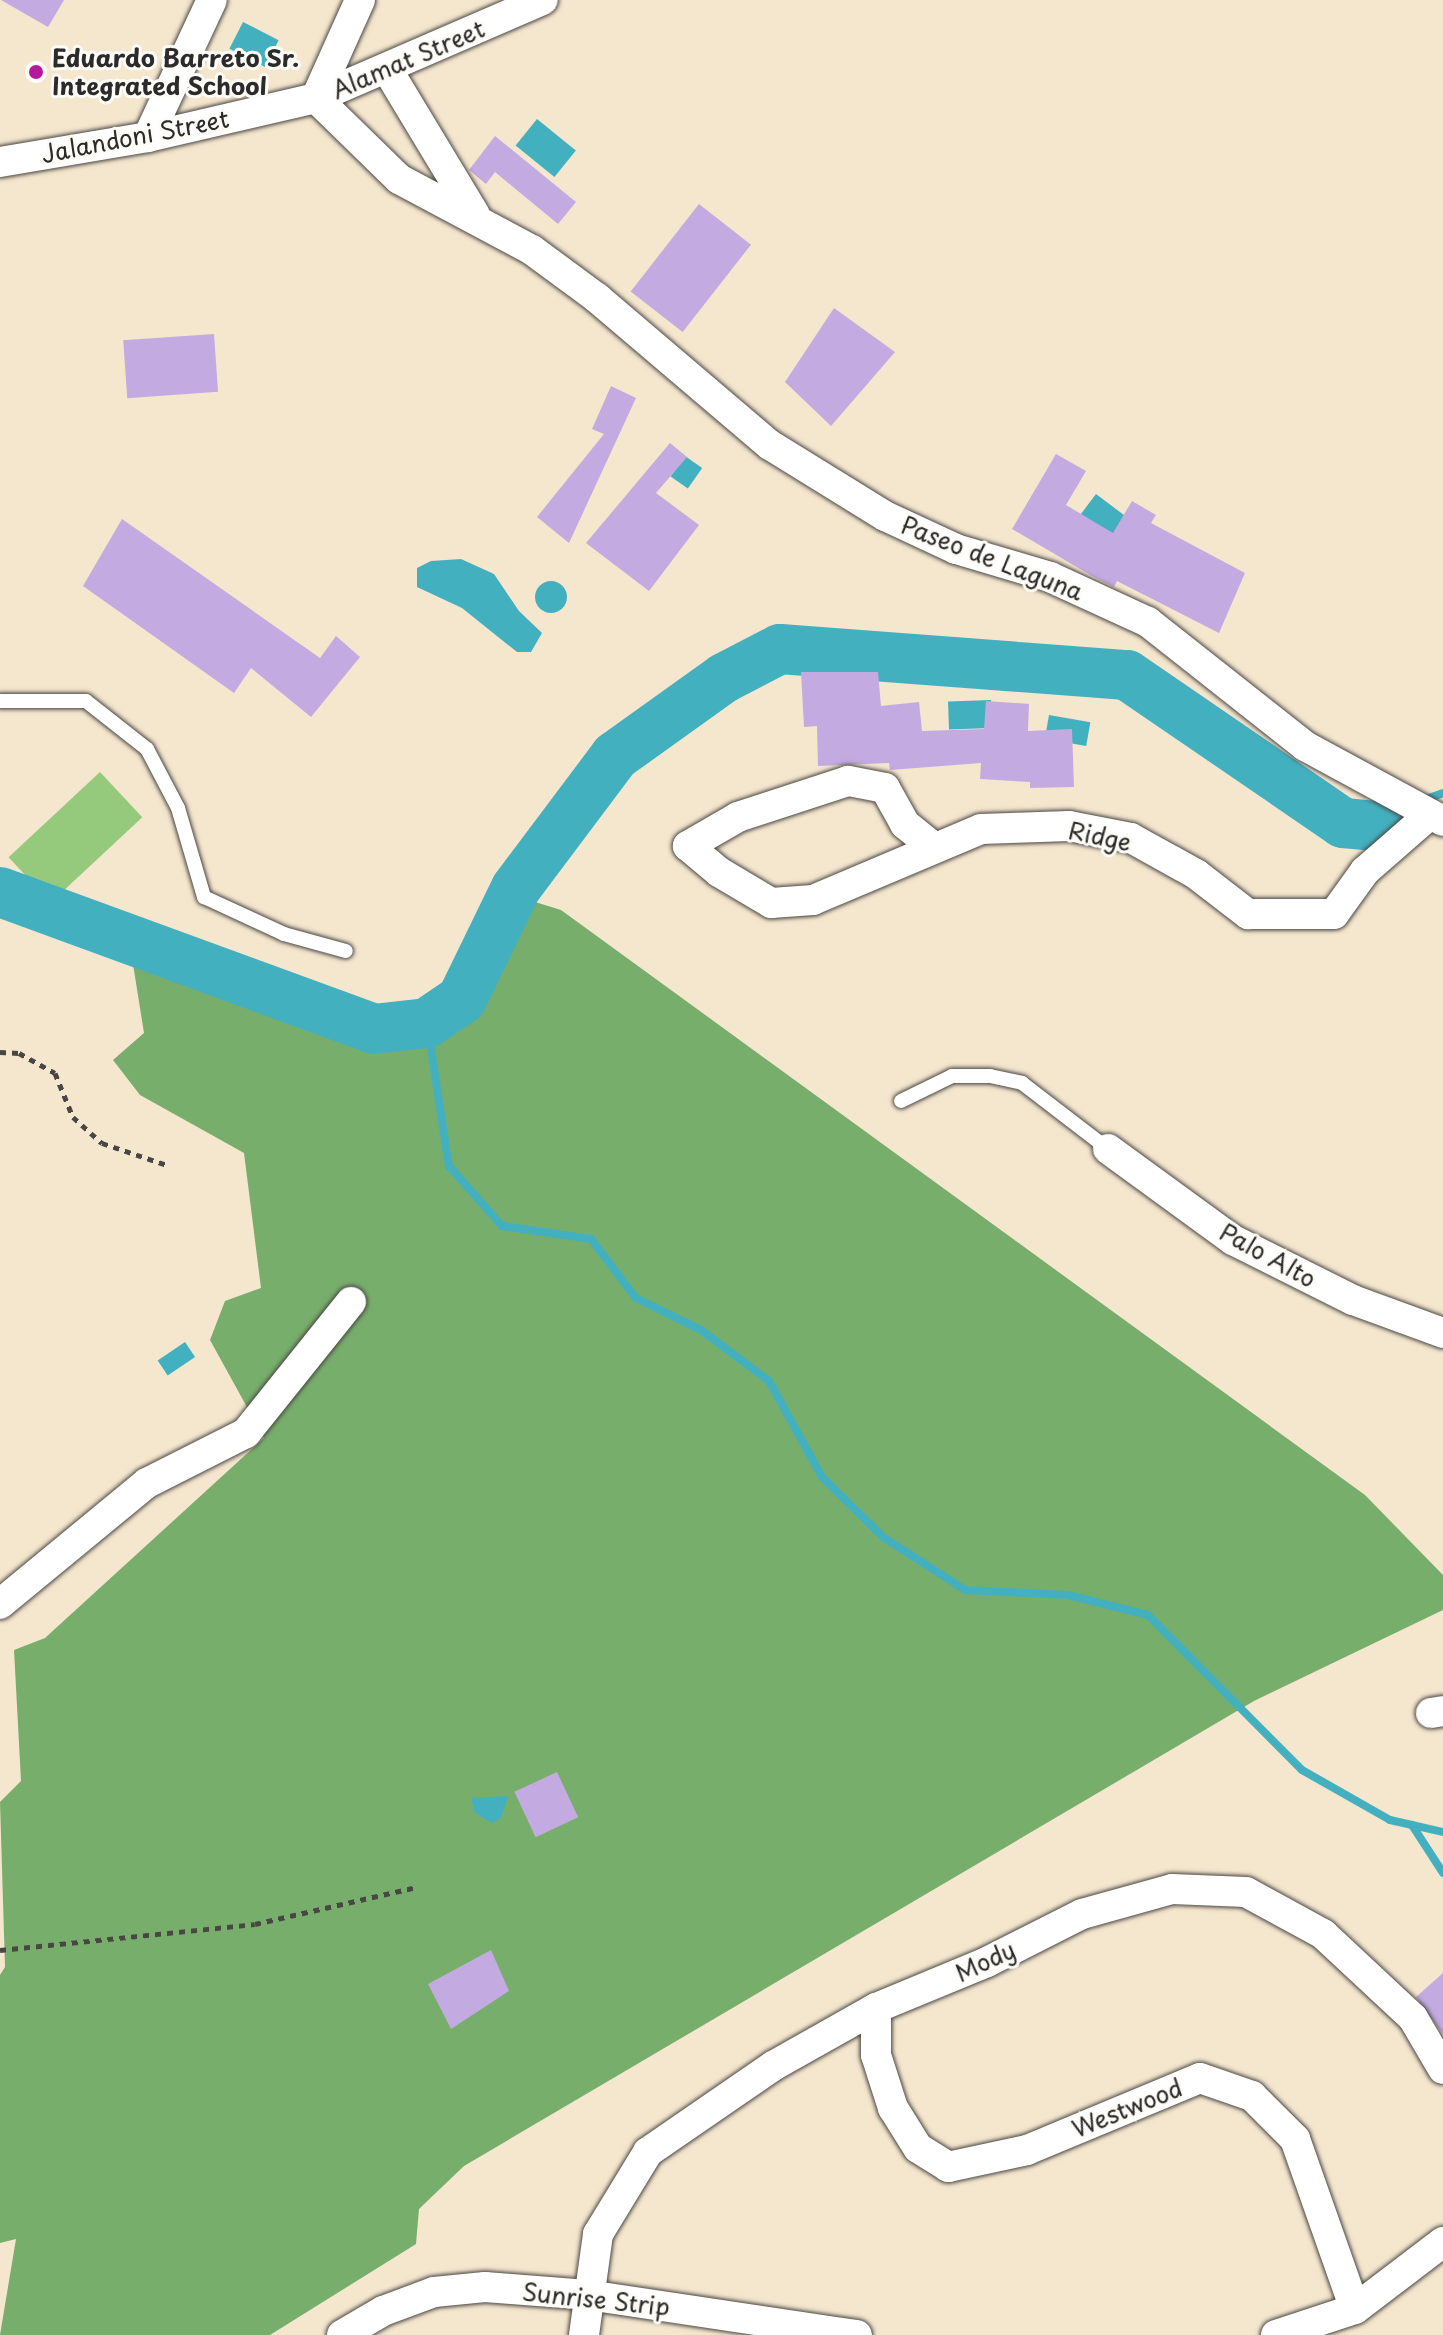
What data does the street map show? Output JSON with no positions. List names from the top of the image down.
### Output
{
  "streets": {
    "street": [
      "Alamat Street",
      "Jalandoni Street",
      "Paseo de Laguna",
      "Ridge",
      "Palo Alto",
      "Mody",
      "Westwood",
      "Sunrise Strip"
    ]
  },
  "crossings": [
    ["Alamat Street", "Jalandoni Street"],
    ["Alamat Street", "Paseo de Laguna"],
    ["Jalandoni Street", "Paseo de Laguna"],
    ["Paseo de Laguna", "Ridge"],
    ["Mody", "Westwood"],
    ["Mody", "Sunrise Strip"]
  ],
  "places": ["Eduardo Barreto Sr. Integrated School"]
}
